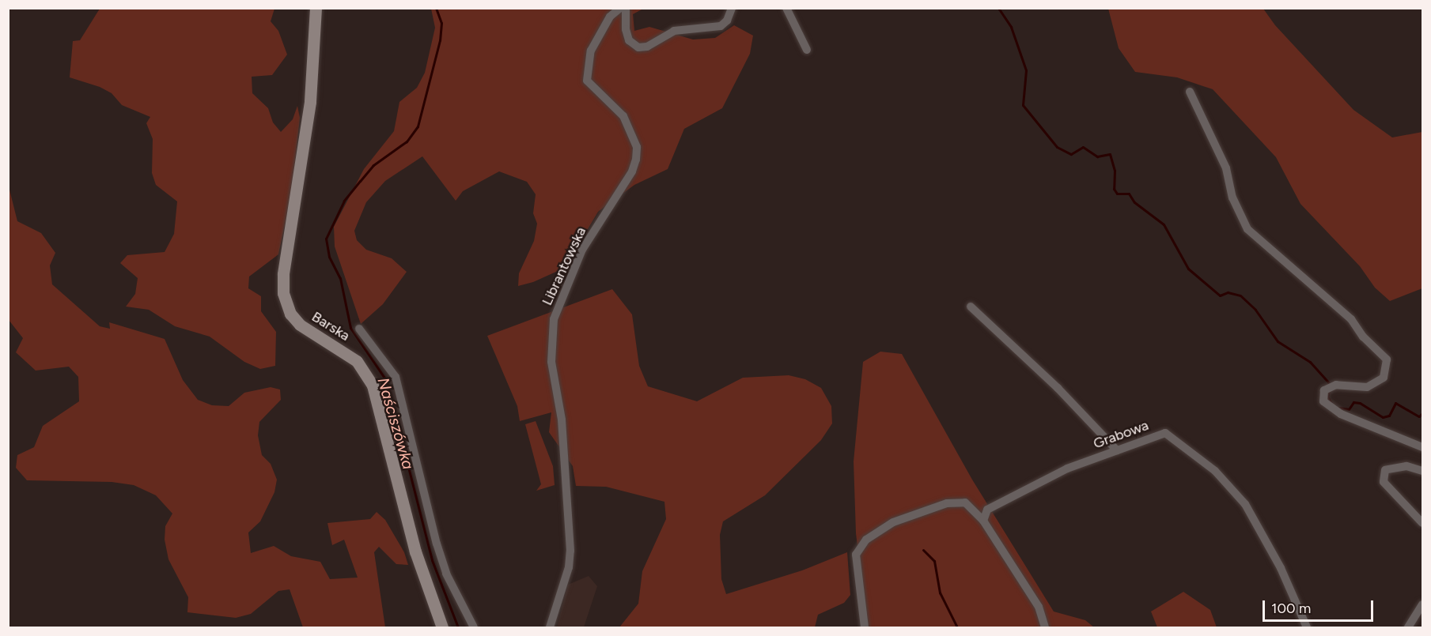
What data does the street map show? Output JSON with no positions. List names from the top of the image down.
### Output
{
  "streets": {
    "street": ["Librantowska", "Barska", "Grabowa"]
  },
  "water": ["Naściszówka"],
  "scale_bar": "100 m"
}
